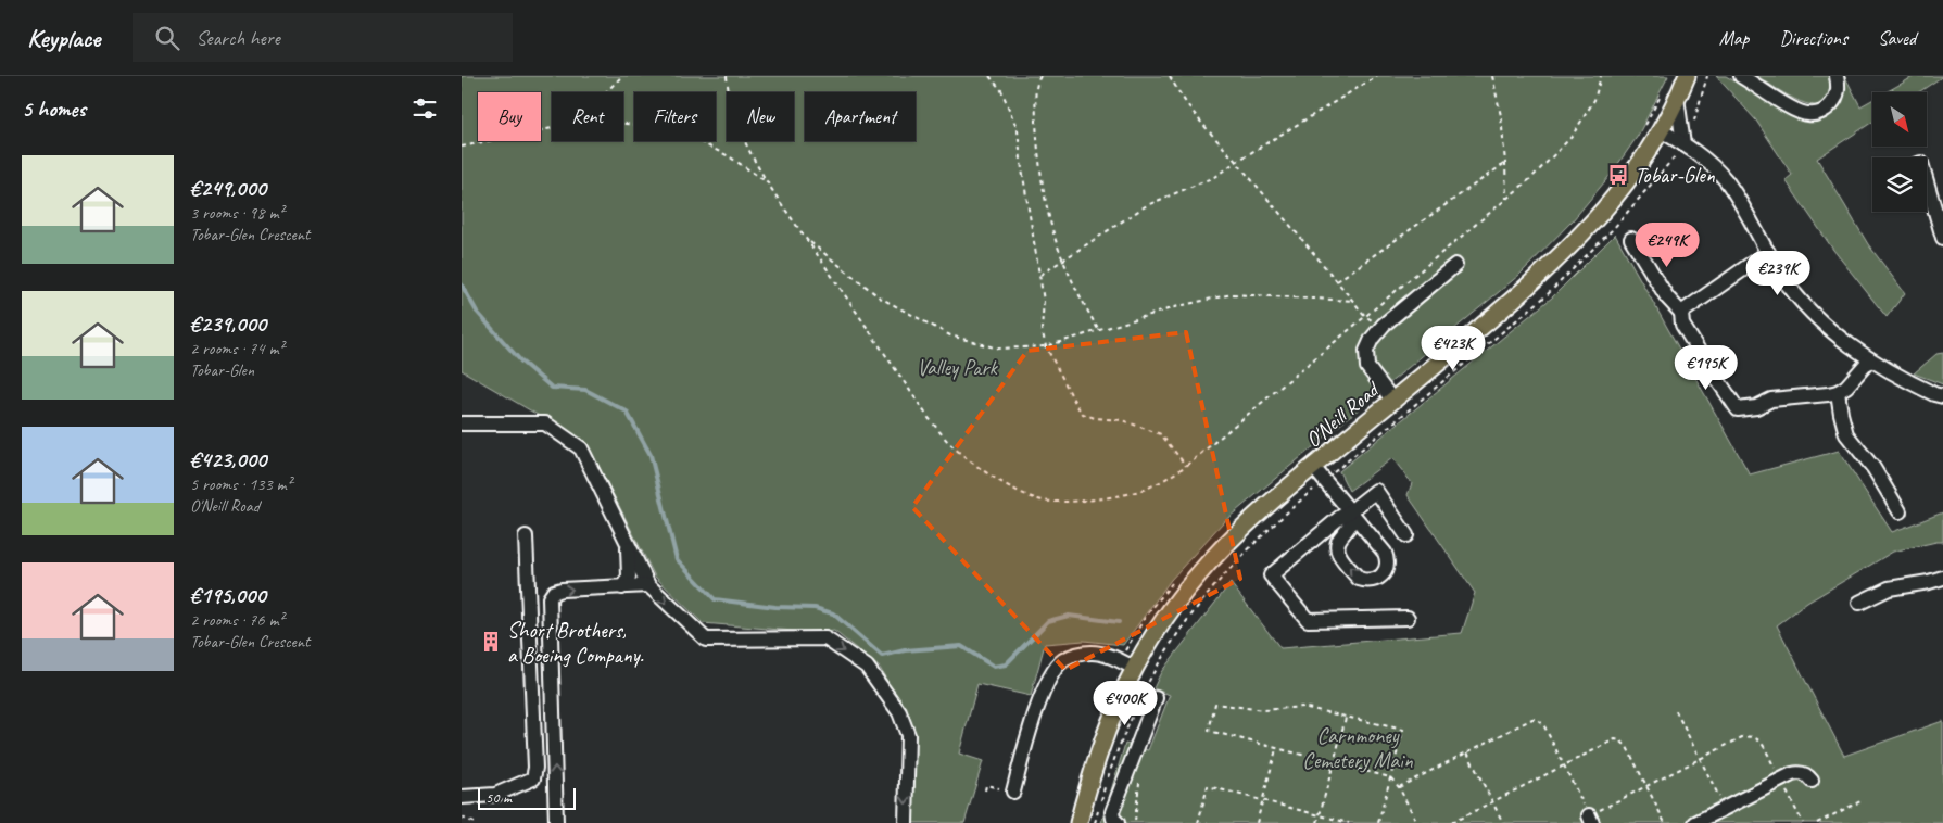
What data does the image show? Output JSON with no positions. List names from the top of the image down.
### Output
{
  "streets": {
    "main road": ["O'Neill Road"]
  },
  "parks": ["Valley Park", "Carnmoney Cemetery Main"],
  "places": {
    "bus stop": ["Tobar-Glen"],
    "building": ["Short Brothers, a Boeing Company."]
  },
  "scale_bar": "50 m",
  "north": "bottom right",
  "page": {
    "header": "Keyplace",
    "search": "Search here",
    "nav": ["Map", "Directions", "Saved"],
    "heading": "5 homes",
    "chip": [
      "Buy",
      "Rent",
      "Filters",
      "New",
      "Apartment"
    ],
    "list": [
      {
        "name": "€249,000",
        "note": "3 rooms · 98 m² · Tobar-Glen Crescent"
      },
      {
        "name": "€239,000",
        "note": "2 rooms · 74 m² · Tobar-Glen"
      },
      {
        "name": "€423,000",
        "note": "5 rooms · 133 m² · O'Neill Road"
      },
      {
        "name": "€195,000",
        "note": "2 rooms · 76 m² · Tobar-Glen Crescent"
      }
    ],
    "price": [
      "€249K",
      "€239K",
      "€423K",
      "€195K",
      "€400K"
    ],
    "scale": "50 m"
  }
}
